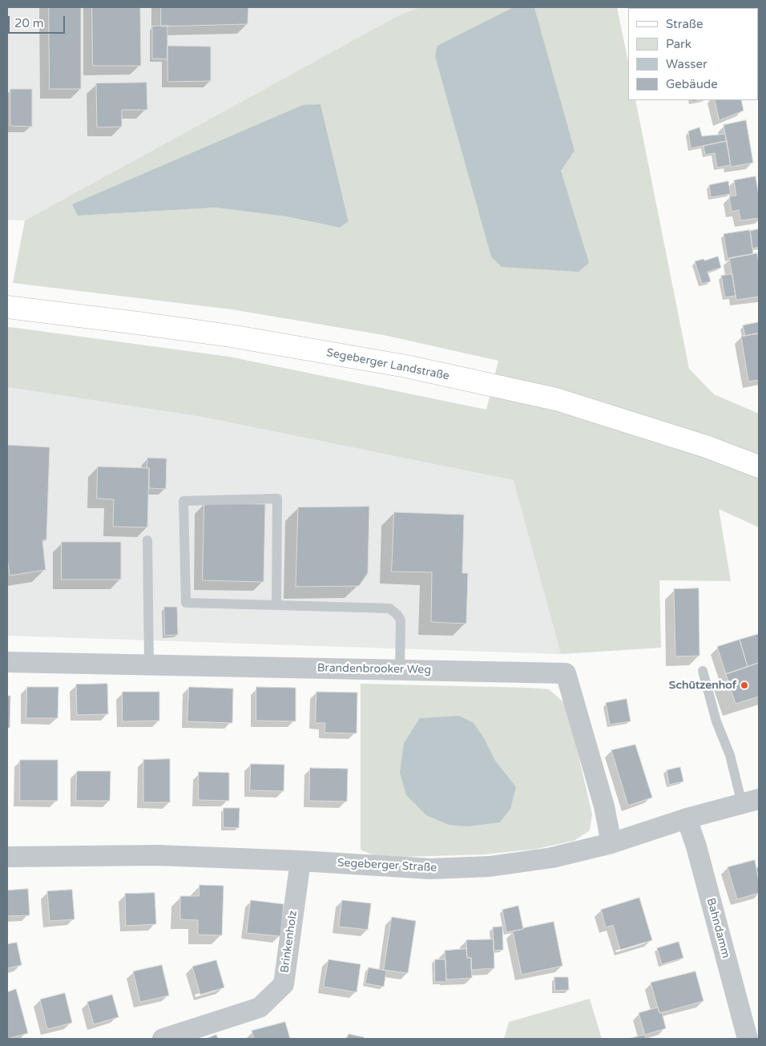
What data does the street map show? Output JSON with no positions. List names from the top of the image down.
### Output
{
  "streets": {
    "main road": ["Segeberger Landstraße"],
    "street": [
      "Brandenbrooker Weg",
      "Segeberger Straße",
      "Bahndamm",
      "Brinkenholz"
    ]
  },
  "crossings": [
    ["Brandenbrooker Weg", "Segeberger Straße"],
    ["Segeberger Straße", "Bahndamm"],
    ["Segeberger Straße", "Brinkenholz"]
  ],
  "places": ["Schützenhof"],
  "legend": [
    "Straße",
    "Park",
    "Wasser",
    "Gebäude"
  ],
  "scale_bar": "20 m"
}
